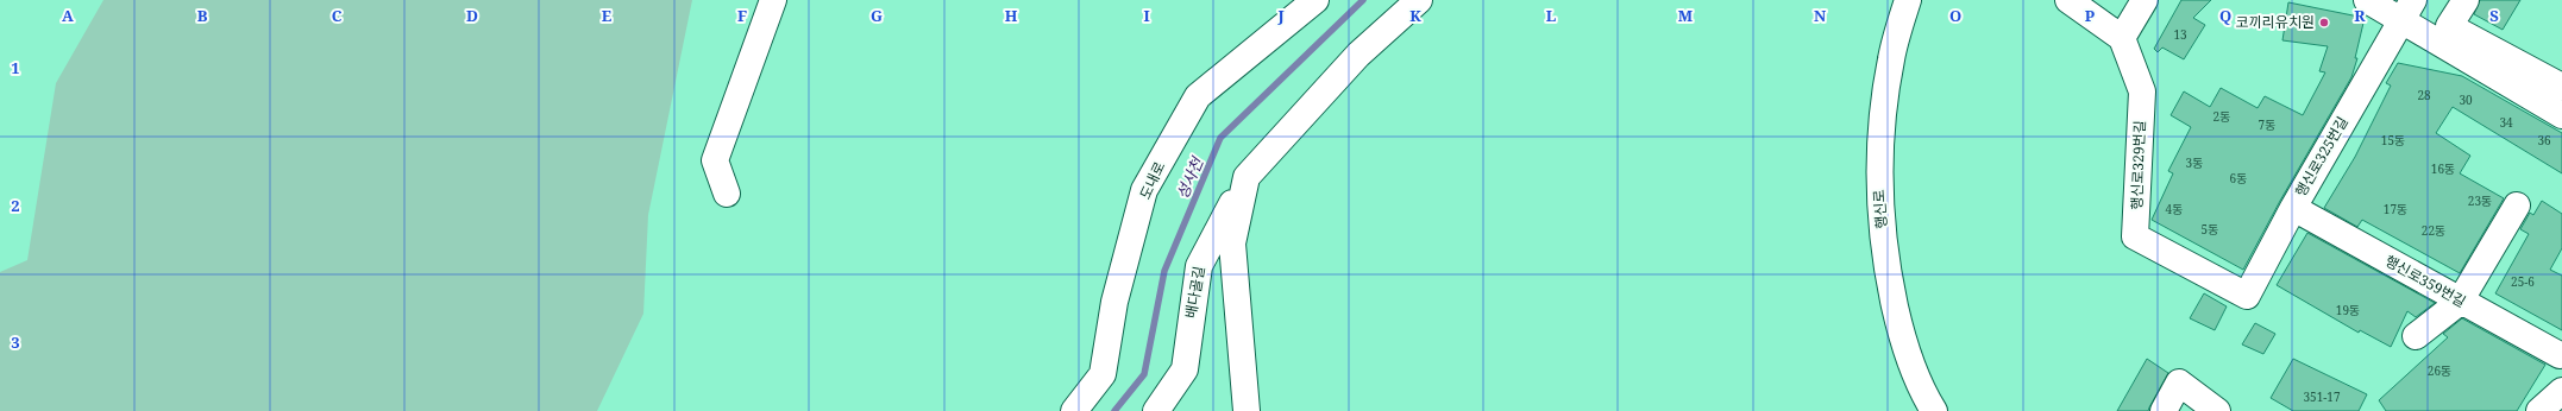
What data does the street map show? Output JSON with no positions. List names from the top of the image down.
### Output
{
  "streets": {
    "street": [
      "행신로325번길",
      "행신로329번길",
      "도내로",
      "행신로",
      "행신로359번길",
      "배다골길"
    ]
  },
  "crossings": [
    ["행신로325번길", "행신로329번길"],
    ["행신로325번길", "행신로359번길"]
  ],
  "water": ["성사천"],
  "places": ["코끼리유치원"],
  "house_numbers": [
    "13",
    "28",
    "30",
    "2동",
    "34",
    "7동",
    "15동",
    "36",
    "3동",
    "16동",
    "6동",
    "23동",
    "4동",
    "17동",
    "5동",
    "22동",
    "25-6",
    "19동",
    "26동",
    "351-17"
  ],
  "grid": {
    "columns": [
      "A",
      "B",
      "C",
      "D",
      "E",
      "F",
      "G",
      "H",
      "I",
      "J",
      "K",
      "L",
      "M",
      "N",
      "O",
      "P",
      "Q",
      "R",
      "S"
    ],
    "rows": ["1", "2", "3"]
  }
}
